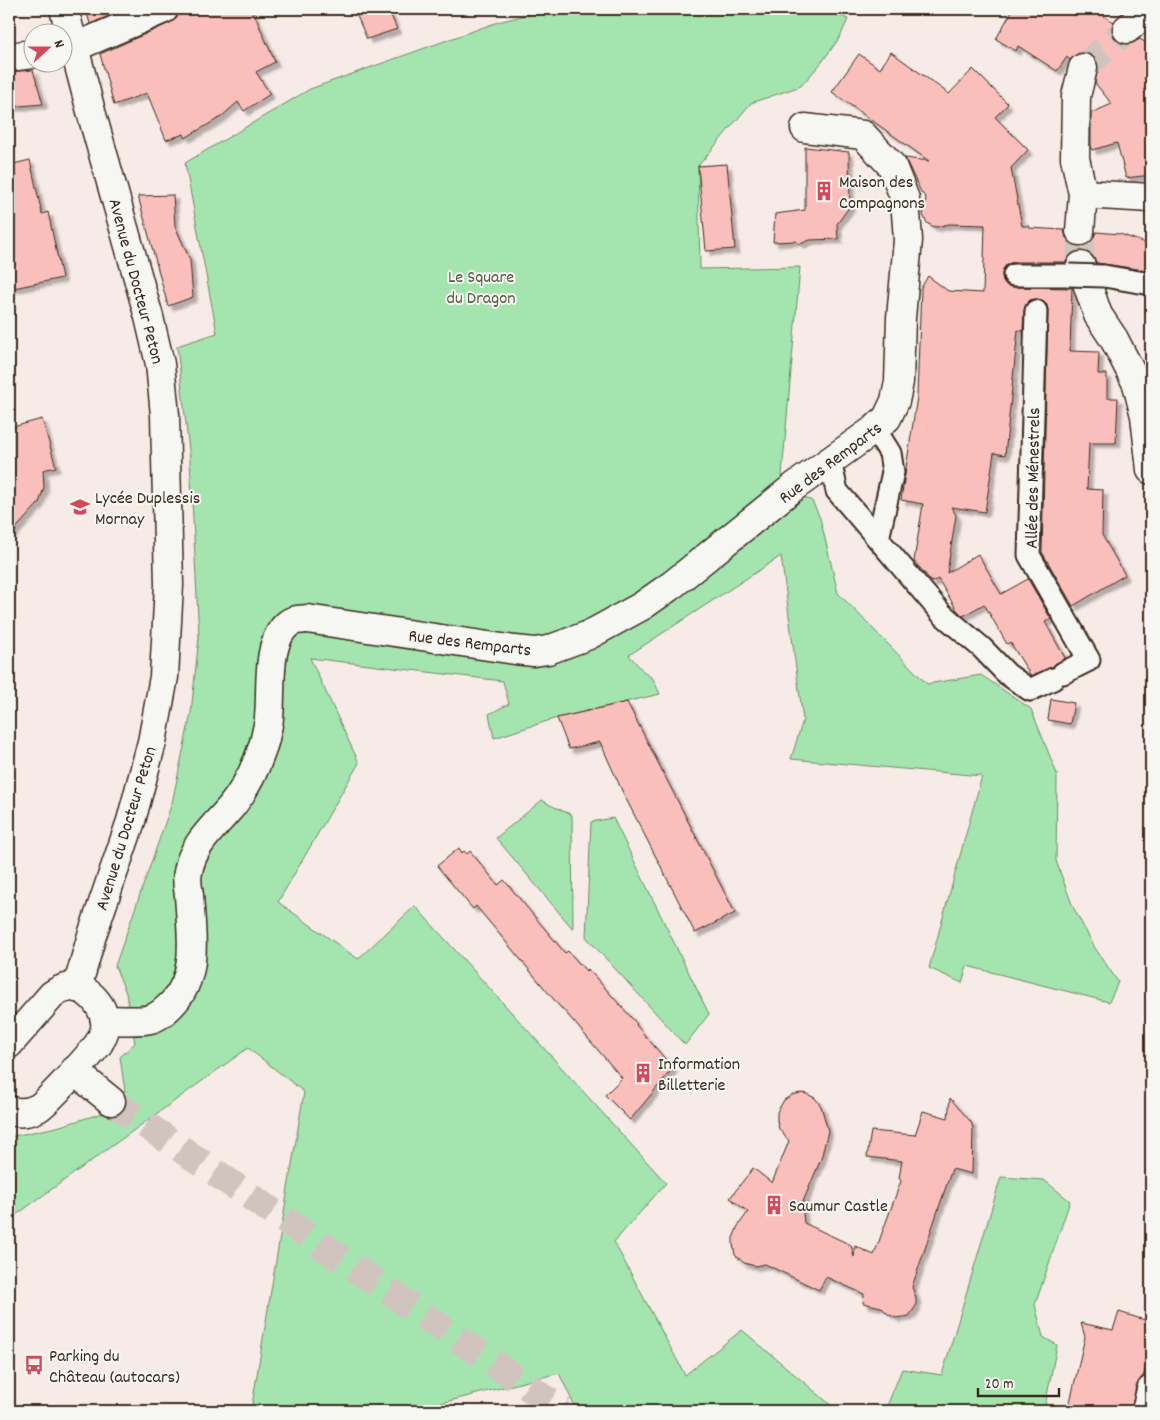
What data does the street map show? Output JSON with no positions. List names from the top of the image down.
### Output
{
  "streets": {
    "street": ["Avenue du Docteur Peton", "Rue des Remparts", "Allée des Ménestrels"]
  },
  "parks": ["Le Square du Dragon"],
  "places": {
    "building": ["Maison des Compagnons", "Information Billetterie", "Saumur Castle"],
    "school or university": ["Lycée Duplessis Mornay"],
    "bus stop": ["Parking du Château (autocars)"]
  },
  "scale_bar": "20 m",
  "north": "right"
}
